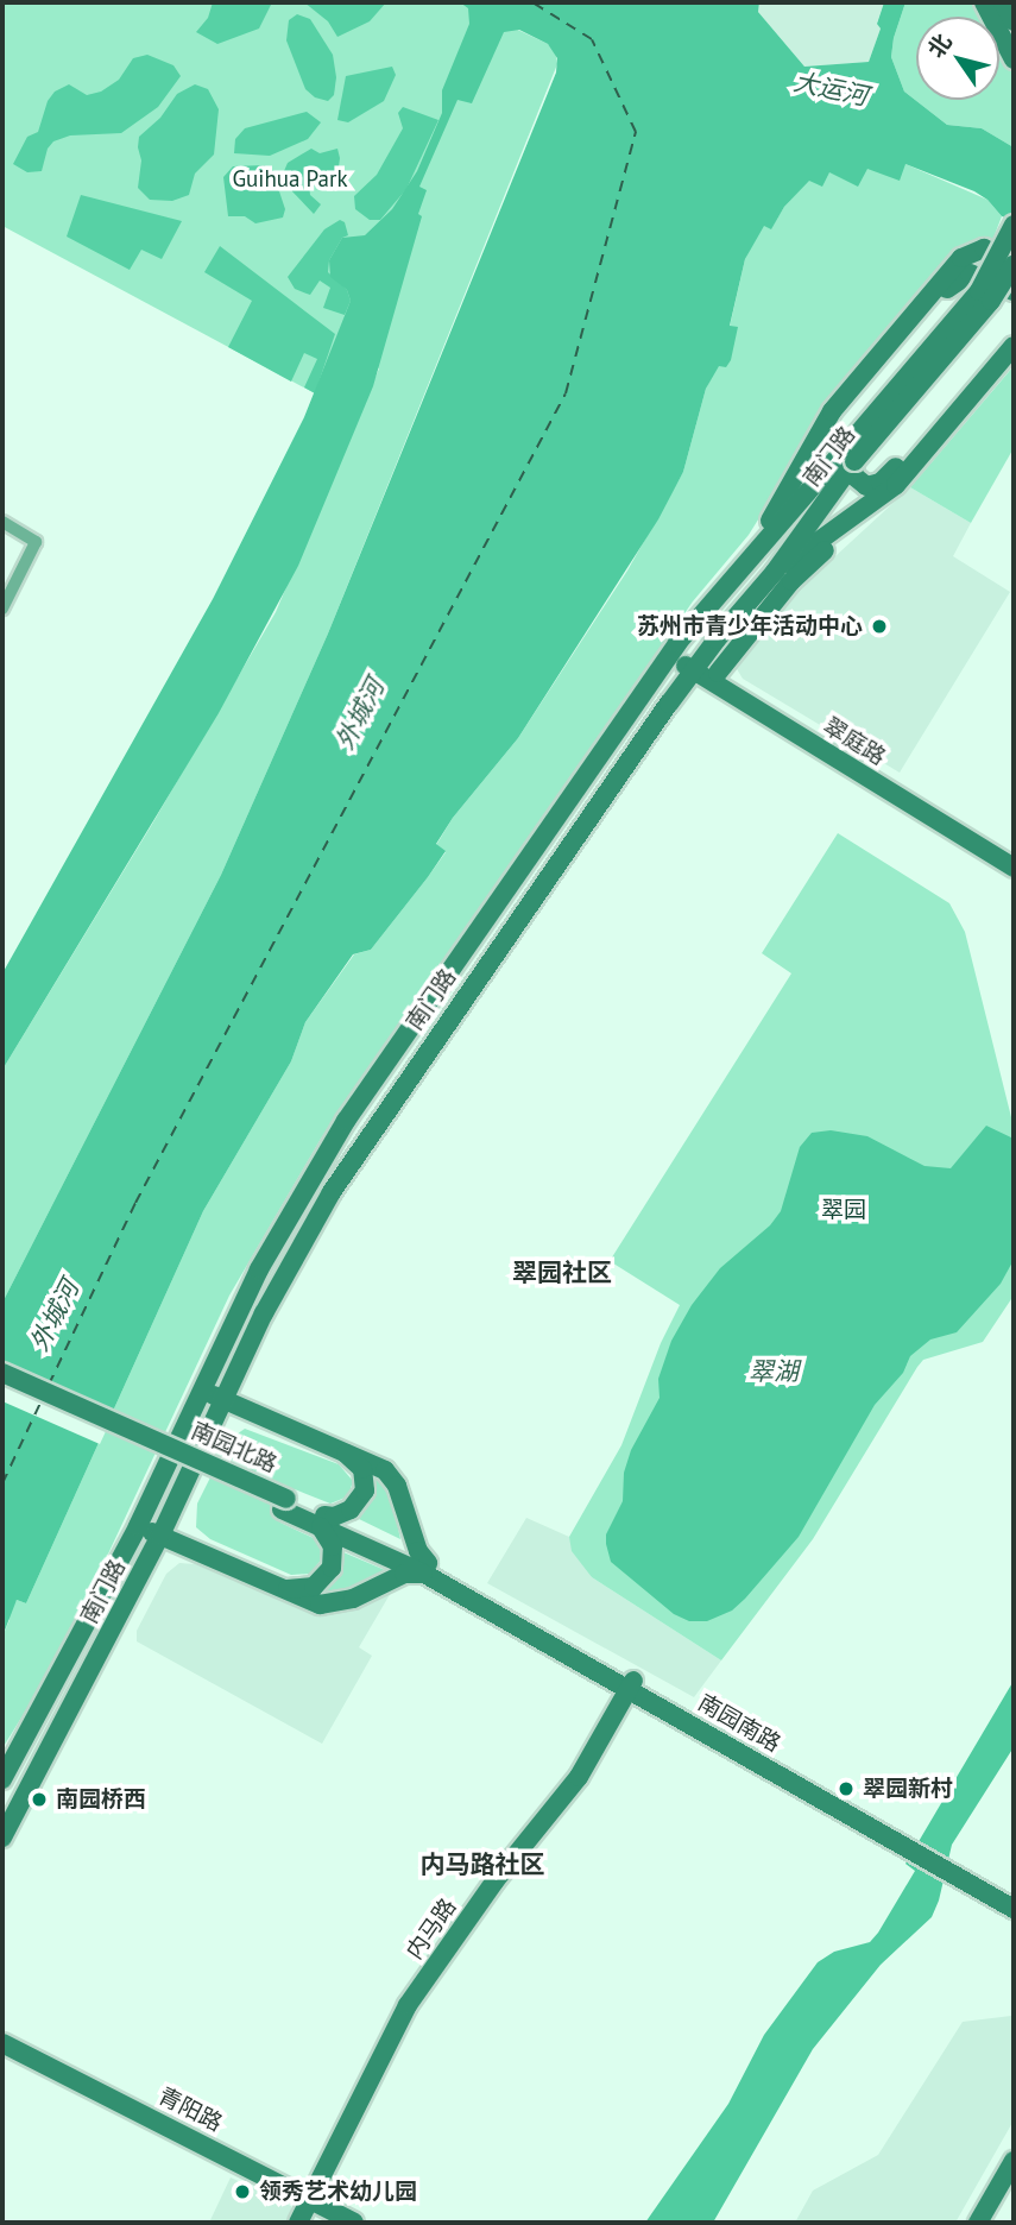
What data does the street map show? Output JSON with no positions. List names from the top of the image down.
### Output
{
  "streets": {
    "main road": [
      "南门路",
      "翠庭路",
      "南园北路",
      "南园南路",
      "内马路",
      "青阳路"
    ]
  },
  "crossings": [
    ["南门路", "翠庭路"],
    ["南园北路", "南园南路"],
    ["南园南路", "内马路"],
    ["内马路", "青阳路"]
  ],
  "districts": ["翠园社区", "内马路社区"],
  "water": ["大运河", "外城河", "翠湖"],
  "parks": ["Guihua Park", "翠园"],
  "places": [
    "苏州市青少年活动中心",
    "翠园新村",
    "南园桥西",
    "领秀艺术幼儿园"
  ],
  "north": "top left"
}
